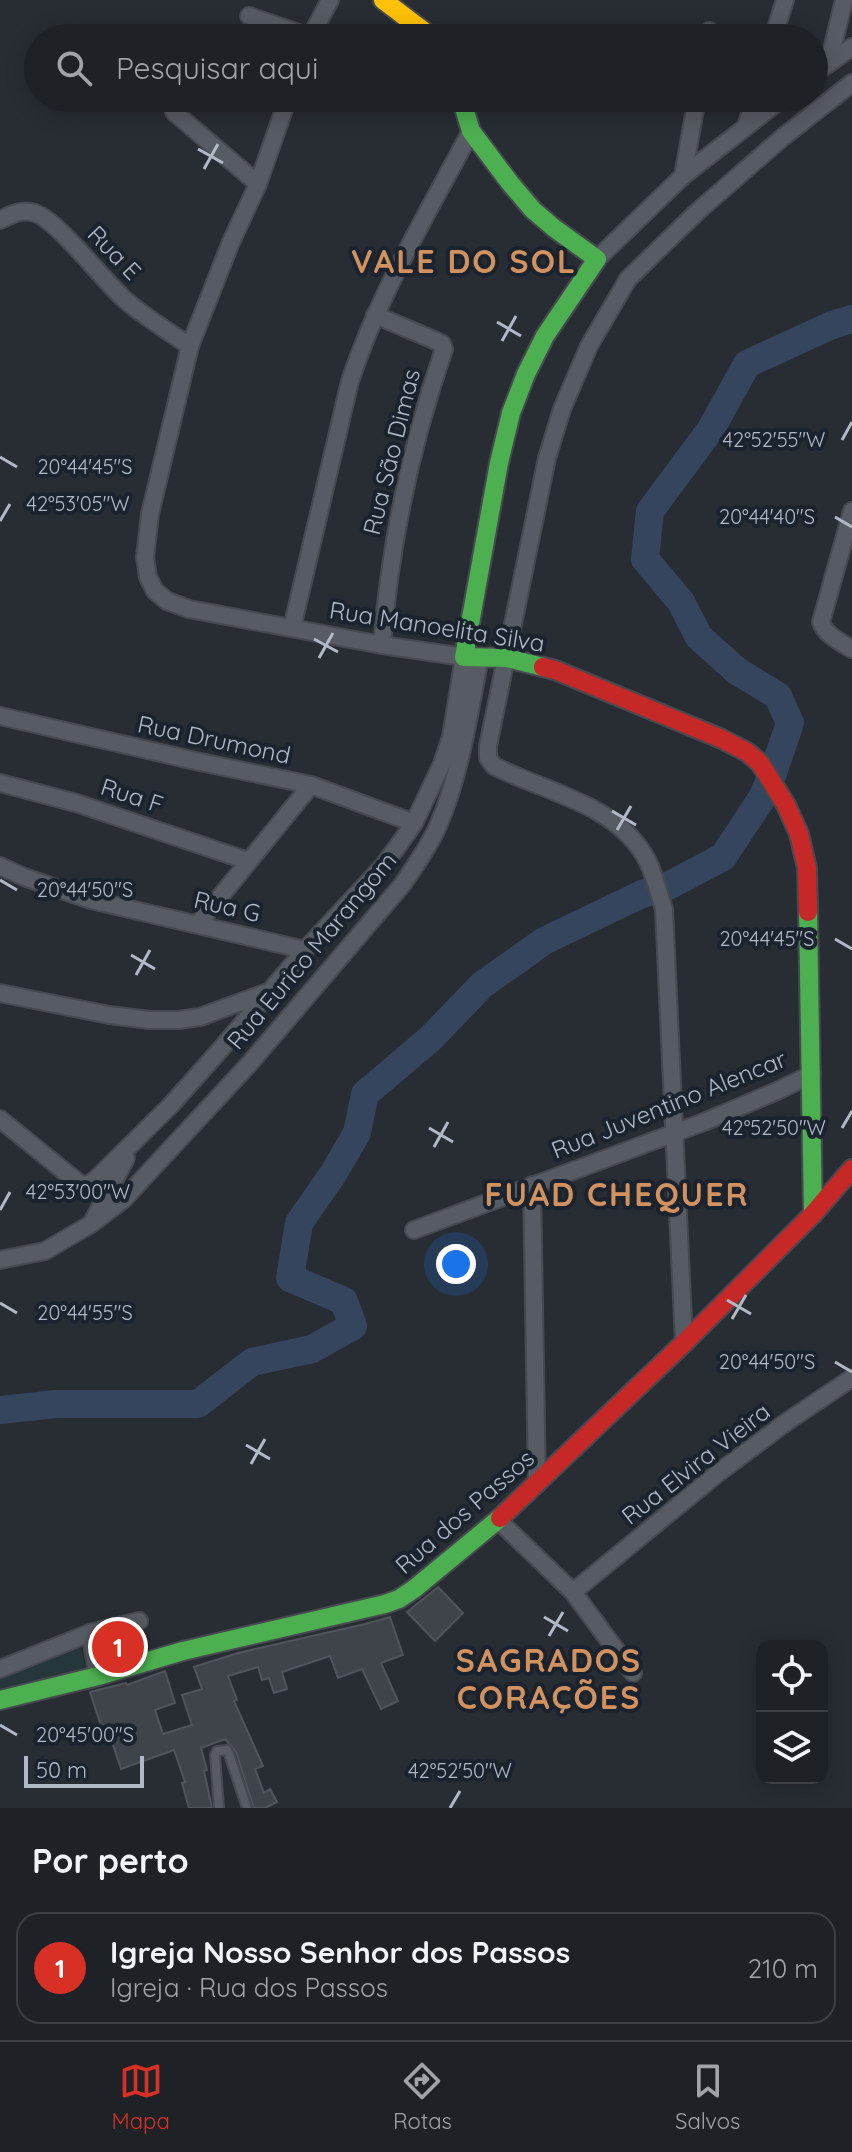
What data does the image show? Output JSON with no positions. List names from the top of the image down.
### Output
{
  "streets": {
    "street": [
      "Rua E",
      "Rua São Dimas",
      "Rua Manoelita Silva",
      "Rua Drumond",
      "Rua F",
      "Rua G",
      "Rua Eurico Marangom",
      "Rua Juventino Alencar",
      "Rua Elvira Vieira",
      "Rua dos Passos"
    ]
  },
  "crossings": [
    ["Rua E", "Rua Manoelita Silva"],
    ["Rua São Dimas", "Rua Manoelita Silva"],
    ["Rua Manoelita Silva", "Rua Eurico Marangom"],
    ["Rua Manoelita Silva", "Rua Juventino Alencar"],
    ["Rua Drumond", "Rua Eurico Marangom"],
    ["Rua G", "Rua Eurico Marangom"],
    ["Rua Juventino Alencar", "Rua dos Passos"]
  ],
  "districts": ["VALE DO SOL", "FUAD CHEQUER", "SAGRADOS CORAÇÕES"],
  "scale_bar": "50 m",
  "page": {
    "search": "Pesquisar aqui",
    "pins": "1",
    "scale": "50 m",
    "heading": "Por perto",
    "list": [
      {
        "mark": "1",
        "name": "Igreja Nosso Senhor dos Passos",
        "note": "Igreja · Rua dos Passos",
        "value": "210 m"
      }
    ],
    "nav": ["Mapa", "Rotas", "Salvos"]
  },
  "coordinates": [
    "42°52'55\"W",
    "20°44'45\"S",
    "42°53'05\"W",
    "20°44'40\"S",
    "20°44'50\"S",
    "42°52'50\"W",
    "42°53'00\"W",
    "20°44'55\"S",
    "20°45'00\"S"
  ]
}
